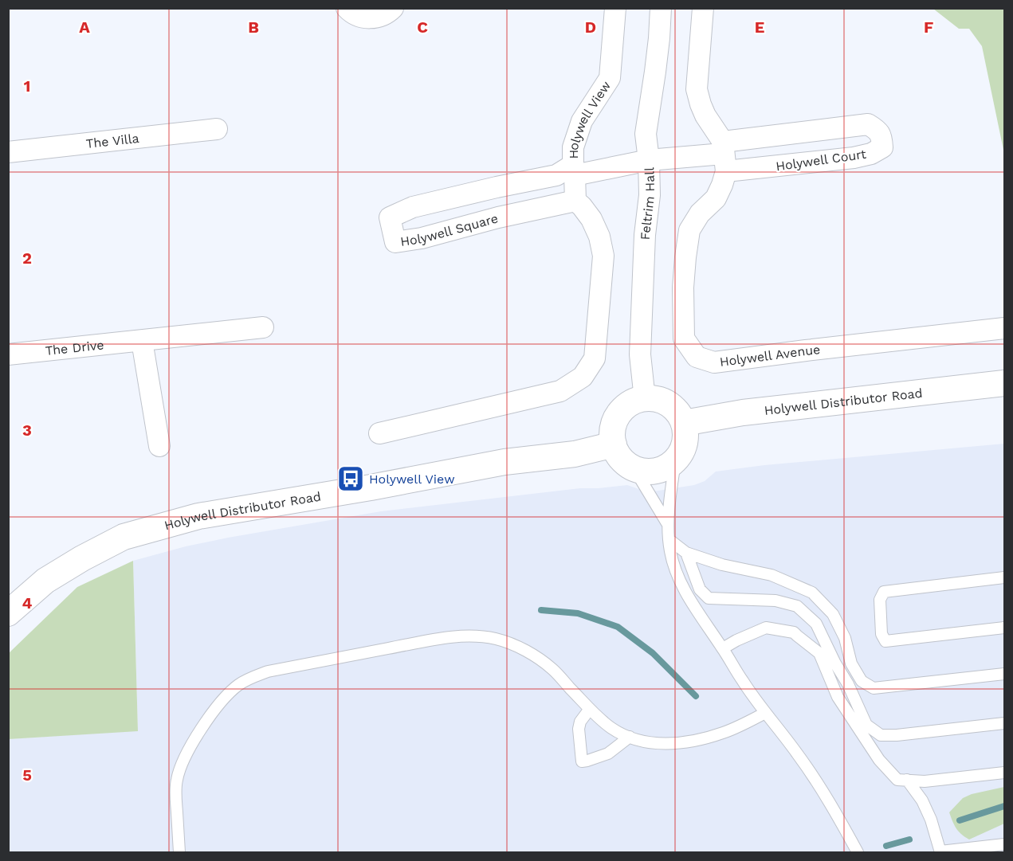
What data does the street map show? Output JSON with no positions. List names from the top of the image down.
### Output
{
  "streets": {
    "street": [
      "Holywell View",
      "The Villa",
      "Holywell Court",
      "Feltrim Hall",
      "Holywell Square",
      "The Drive",
      "Holywell Avenue",
      "Holywell Distributor Road"
    ]
  },
  "crossings": [
    ["Holywell View", "Feltrim Hall"],
    ["Holywell View", "Holywell Square"],
    ["Holywell Court", "Holywell Avenue"],
    ["Feltrim Hall", "Holywell Distributor Road"]
  ],
  "places": {
    "bus stop": ["Holywell View"]
  },
  "grid": {
    "columns": [
      "A",
      "B",
      "C",
      "D",
      "E",
      "F"
    ],
    "rows": [
      "1",
      "2",
      "3",
      "4",
      "5"
    ]
  }
}
